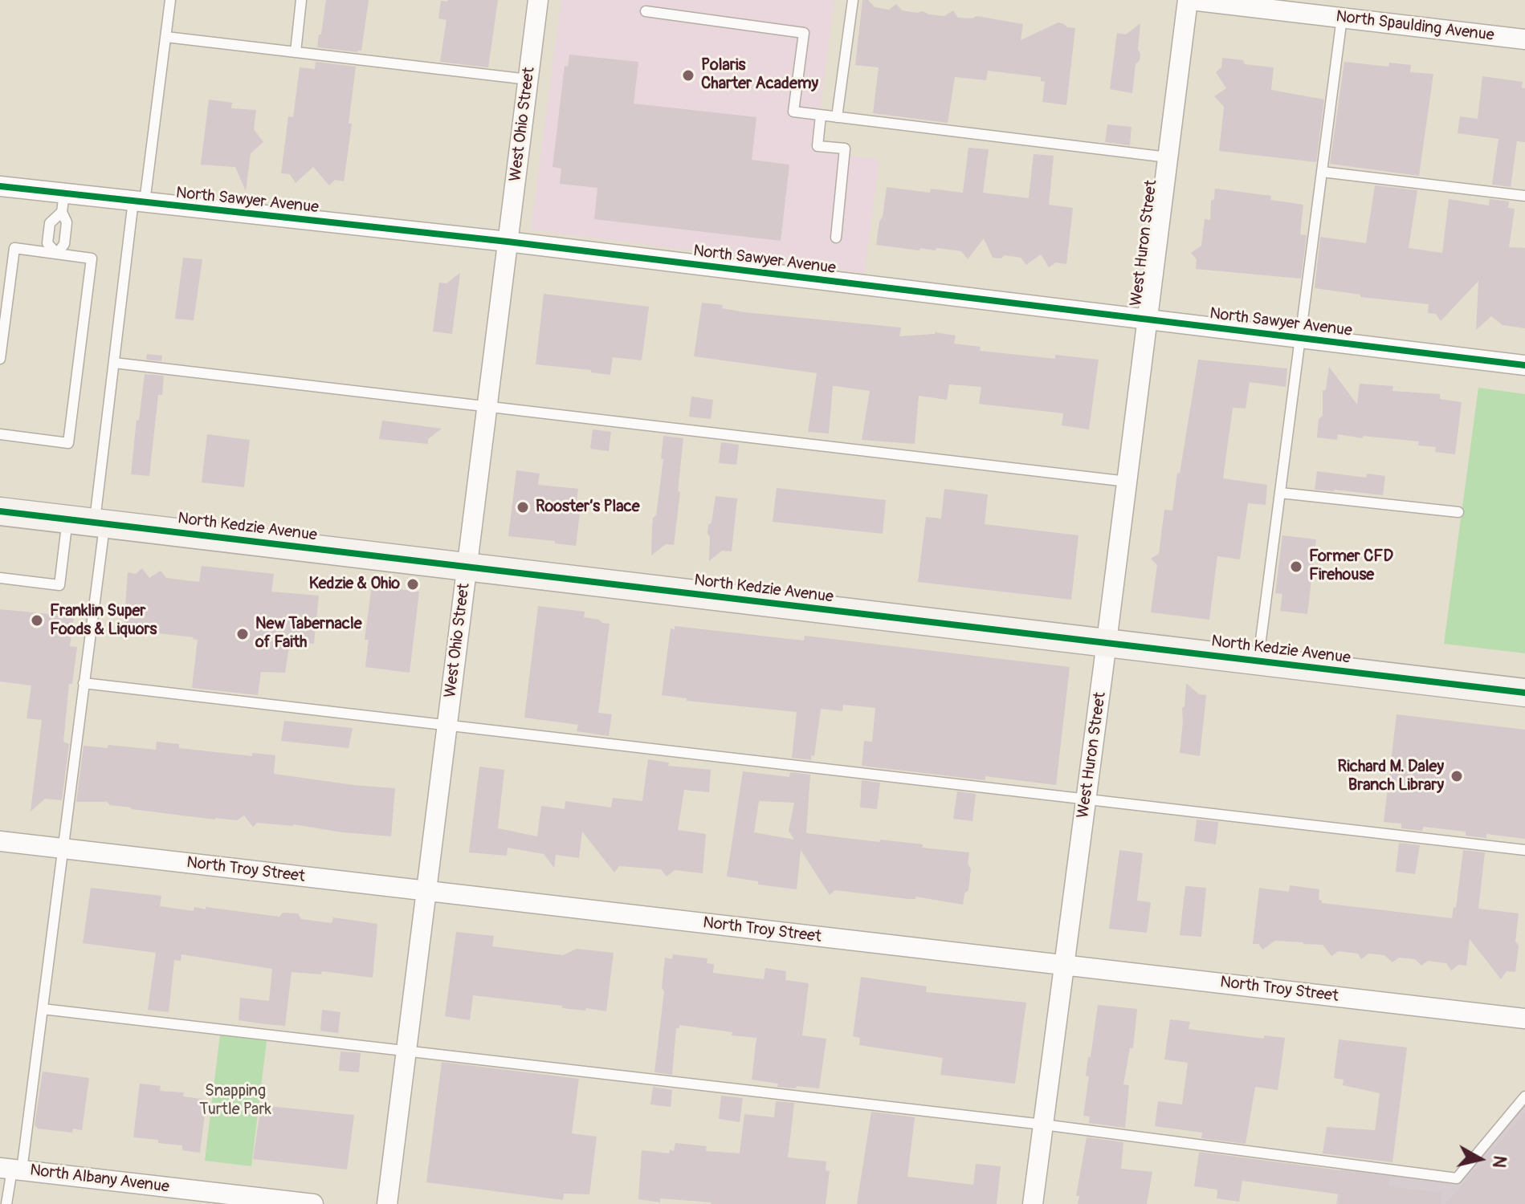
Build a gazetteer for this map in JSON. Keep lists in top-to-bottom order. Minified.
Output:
{"streets":{"main road":["North Kedzie Avenue"],"street":["North Spaulding Avenue","West Ohio Street","North Sawyer Avenue","West Huron Street","North Troy Street","North Albany Avenue"]},"crossings":[["North Spaulding Avenue","West Huron Street"],["West Ohio Street","North Sawyer Avenue"],["West Ohio Street","North Kedzie Avenue"],["West Ohio Street","North Troy Street"],["North Sawyer Avenue","West Huron Street"],["West Huron Street","North Kedzie Avenue"],["West Huron Street","North Troy Street"]],"parks":["Snapping Turtle Park"],"places":["Polaris Charter Academy","Rooster’s Place","Former CFD Firehouse","Kedzie & Ohio","Franklin Super Foods & Liquors","New Tabernacle of Faith","Richard M. Daley Branch Library"],"north":"right"}
